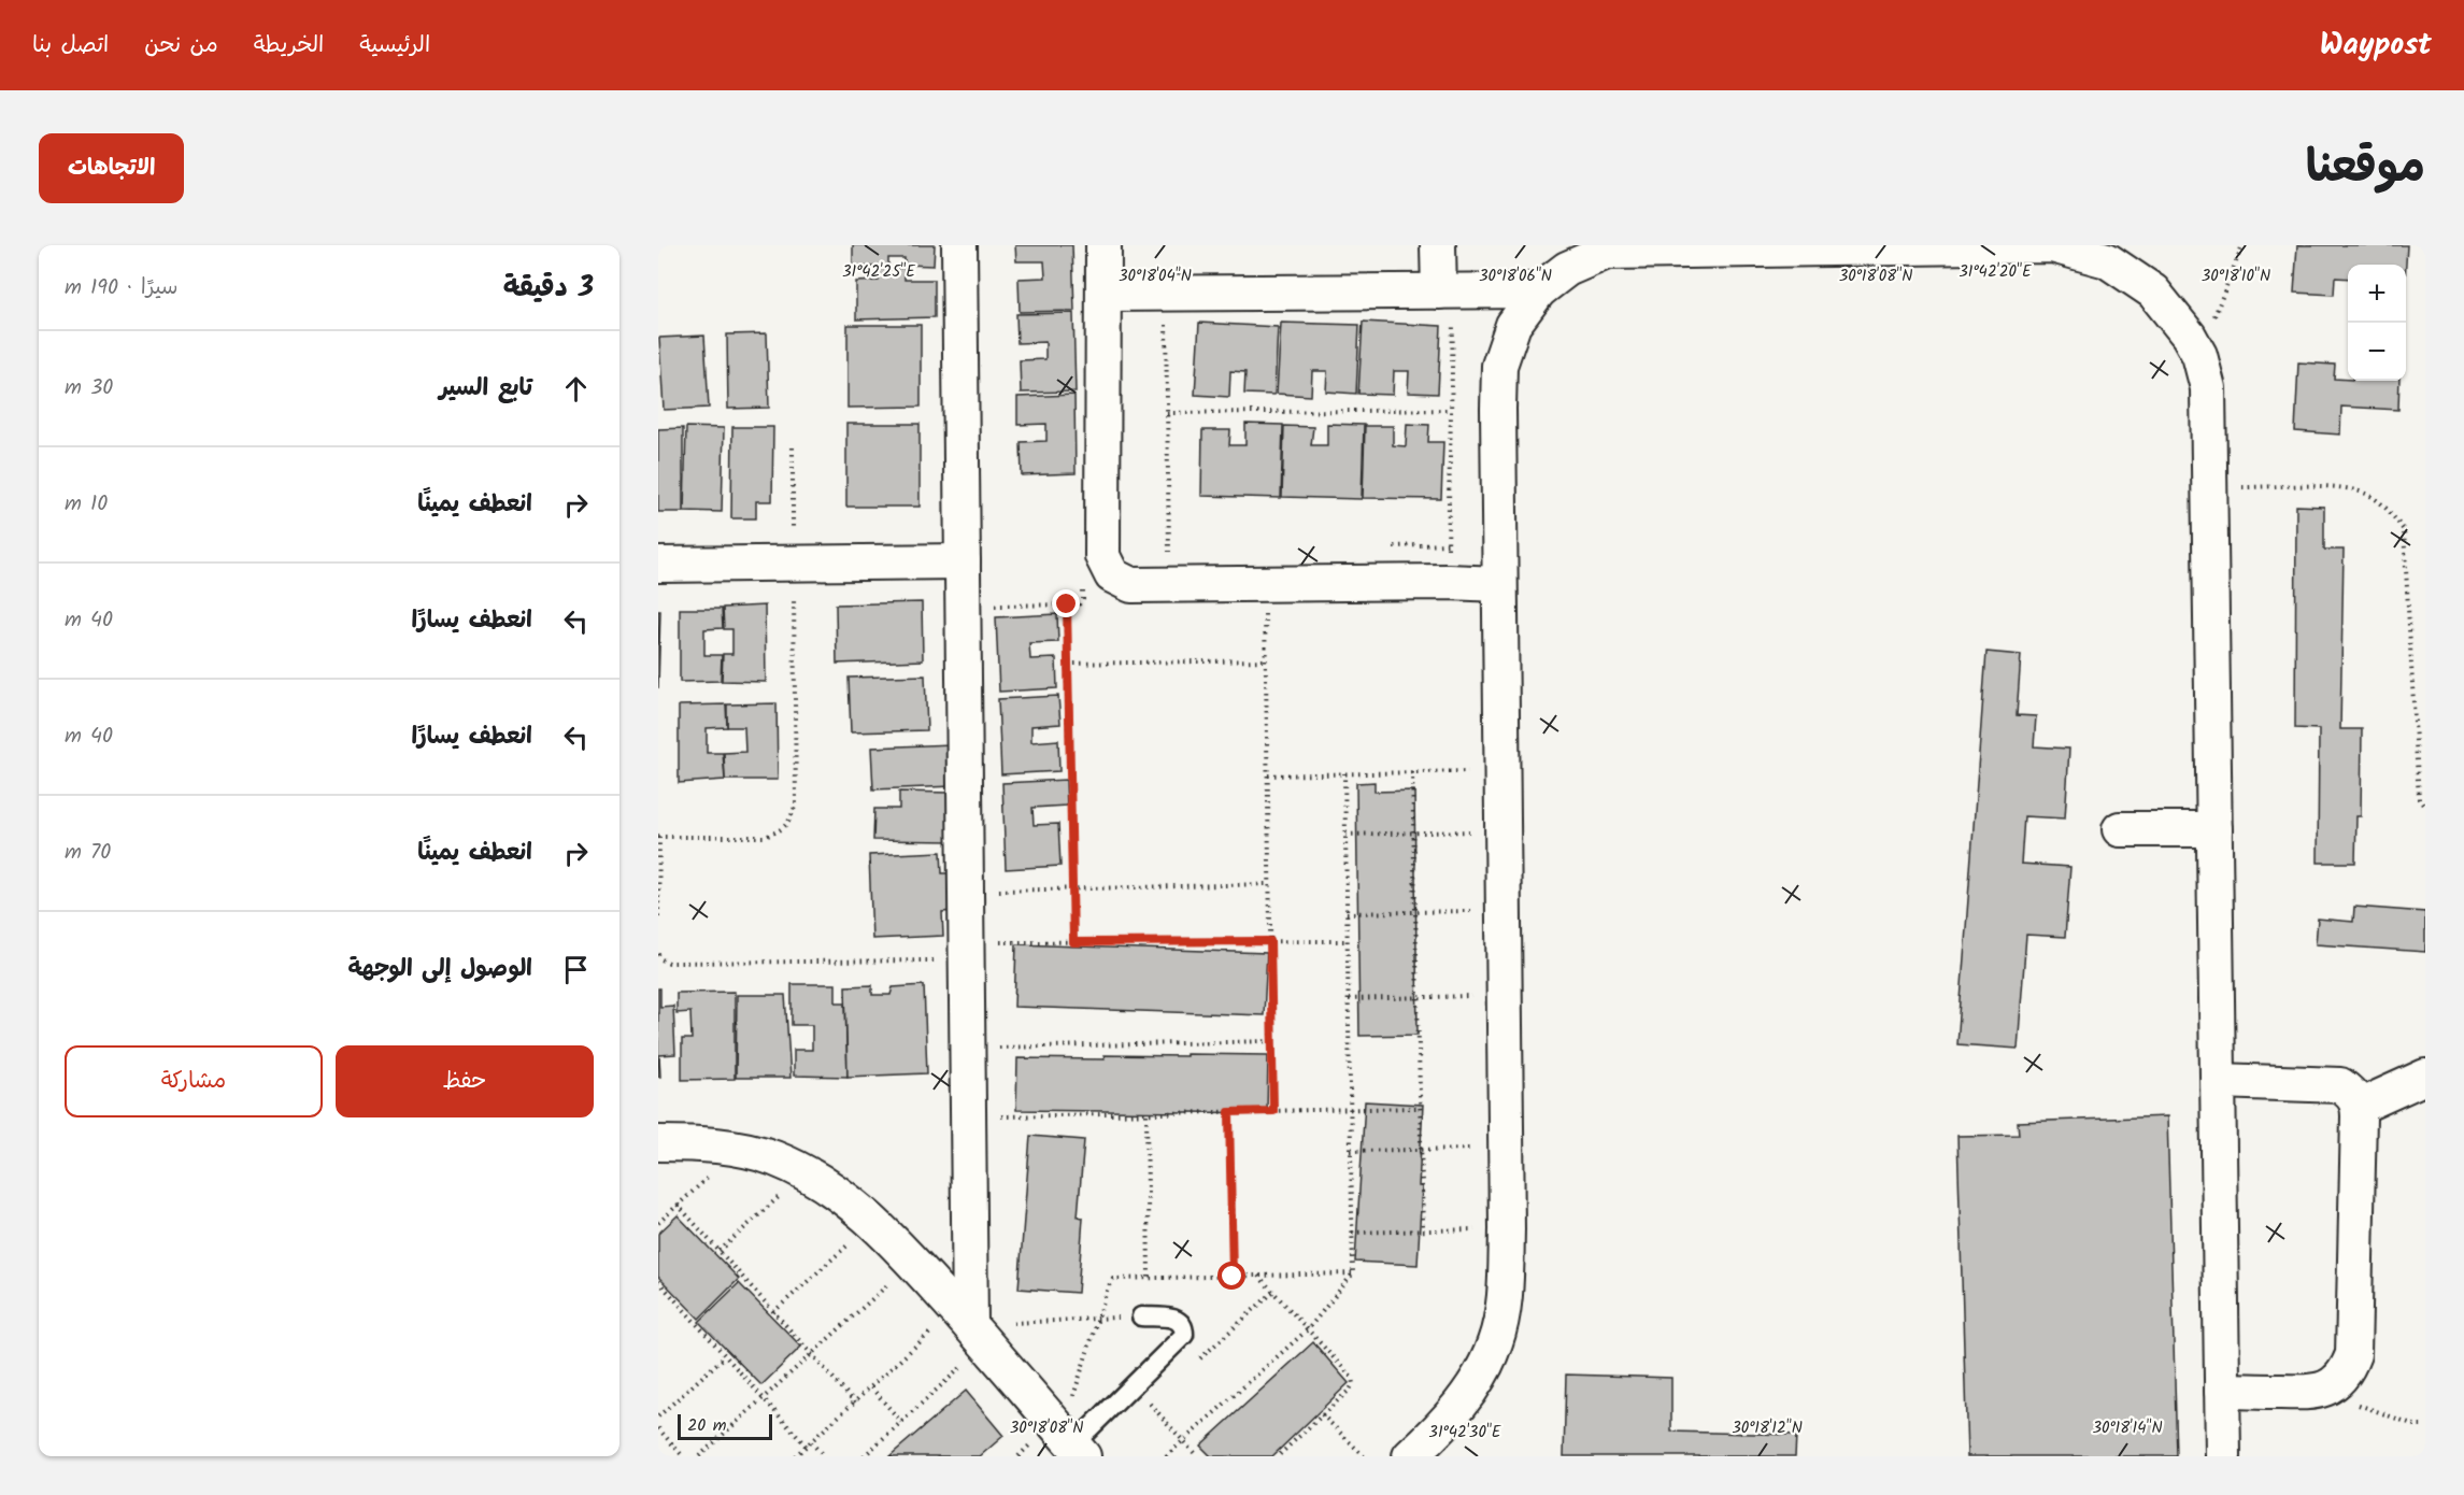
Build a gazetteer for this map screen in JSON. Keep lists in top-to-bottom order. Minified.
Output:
{"scale_bar":"20 m","page":{"header":"Waypost","nav":["الرئيسية","الخريطة","من نحن","اتصل بنا"],"title":"موقعنا","buttons":["الاتجاهات",["حفظ","مشاركة"]],"heading":["3 دقيقة","سيرًا · 190 m"],"map_buttons":["+","−"],"list":[["تابع السير","30 m"],["انعطف يمينًا","10 m"],["انعطف يسارًا","40 m"],["انعطف يسارًا","40 m"],["انعطف يمينًا","70 m"],"الوصول إلى الوجهة"],"scale":"20 m"},"coordinates":["31°42'25\"E","31°42'20\"E","30°18'04\"N","30°18'06\"N","30°18'08\"N","30°18'10\"N","30°18'12\"N","30°18'14\"N","31°42'30\"E"]}
